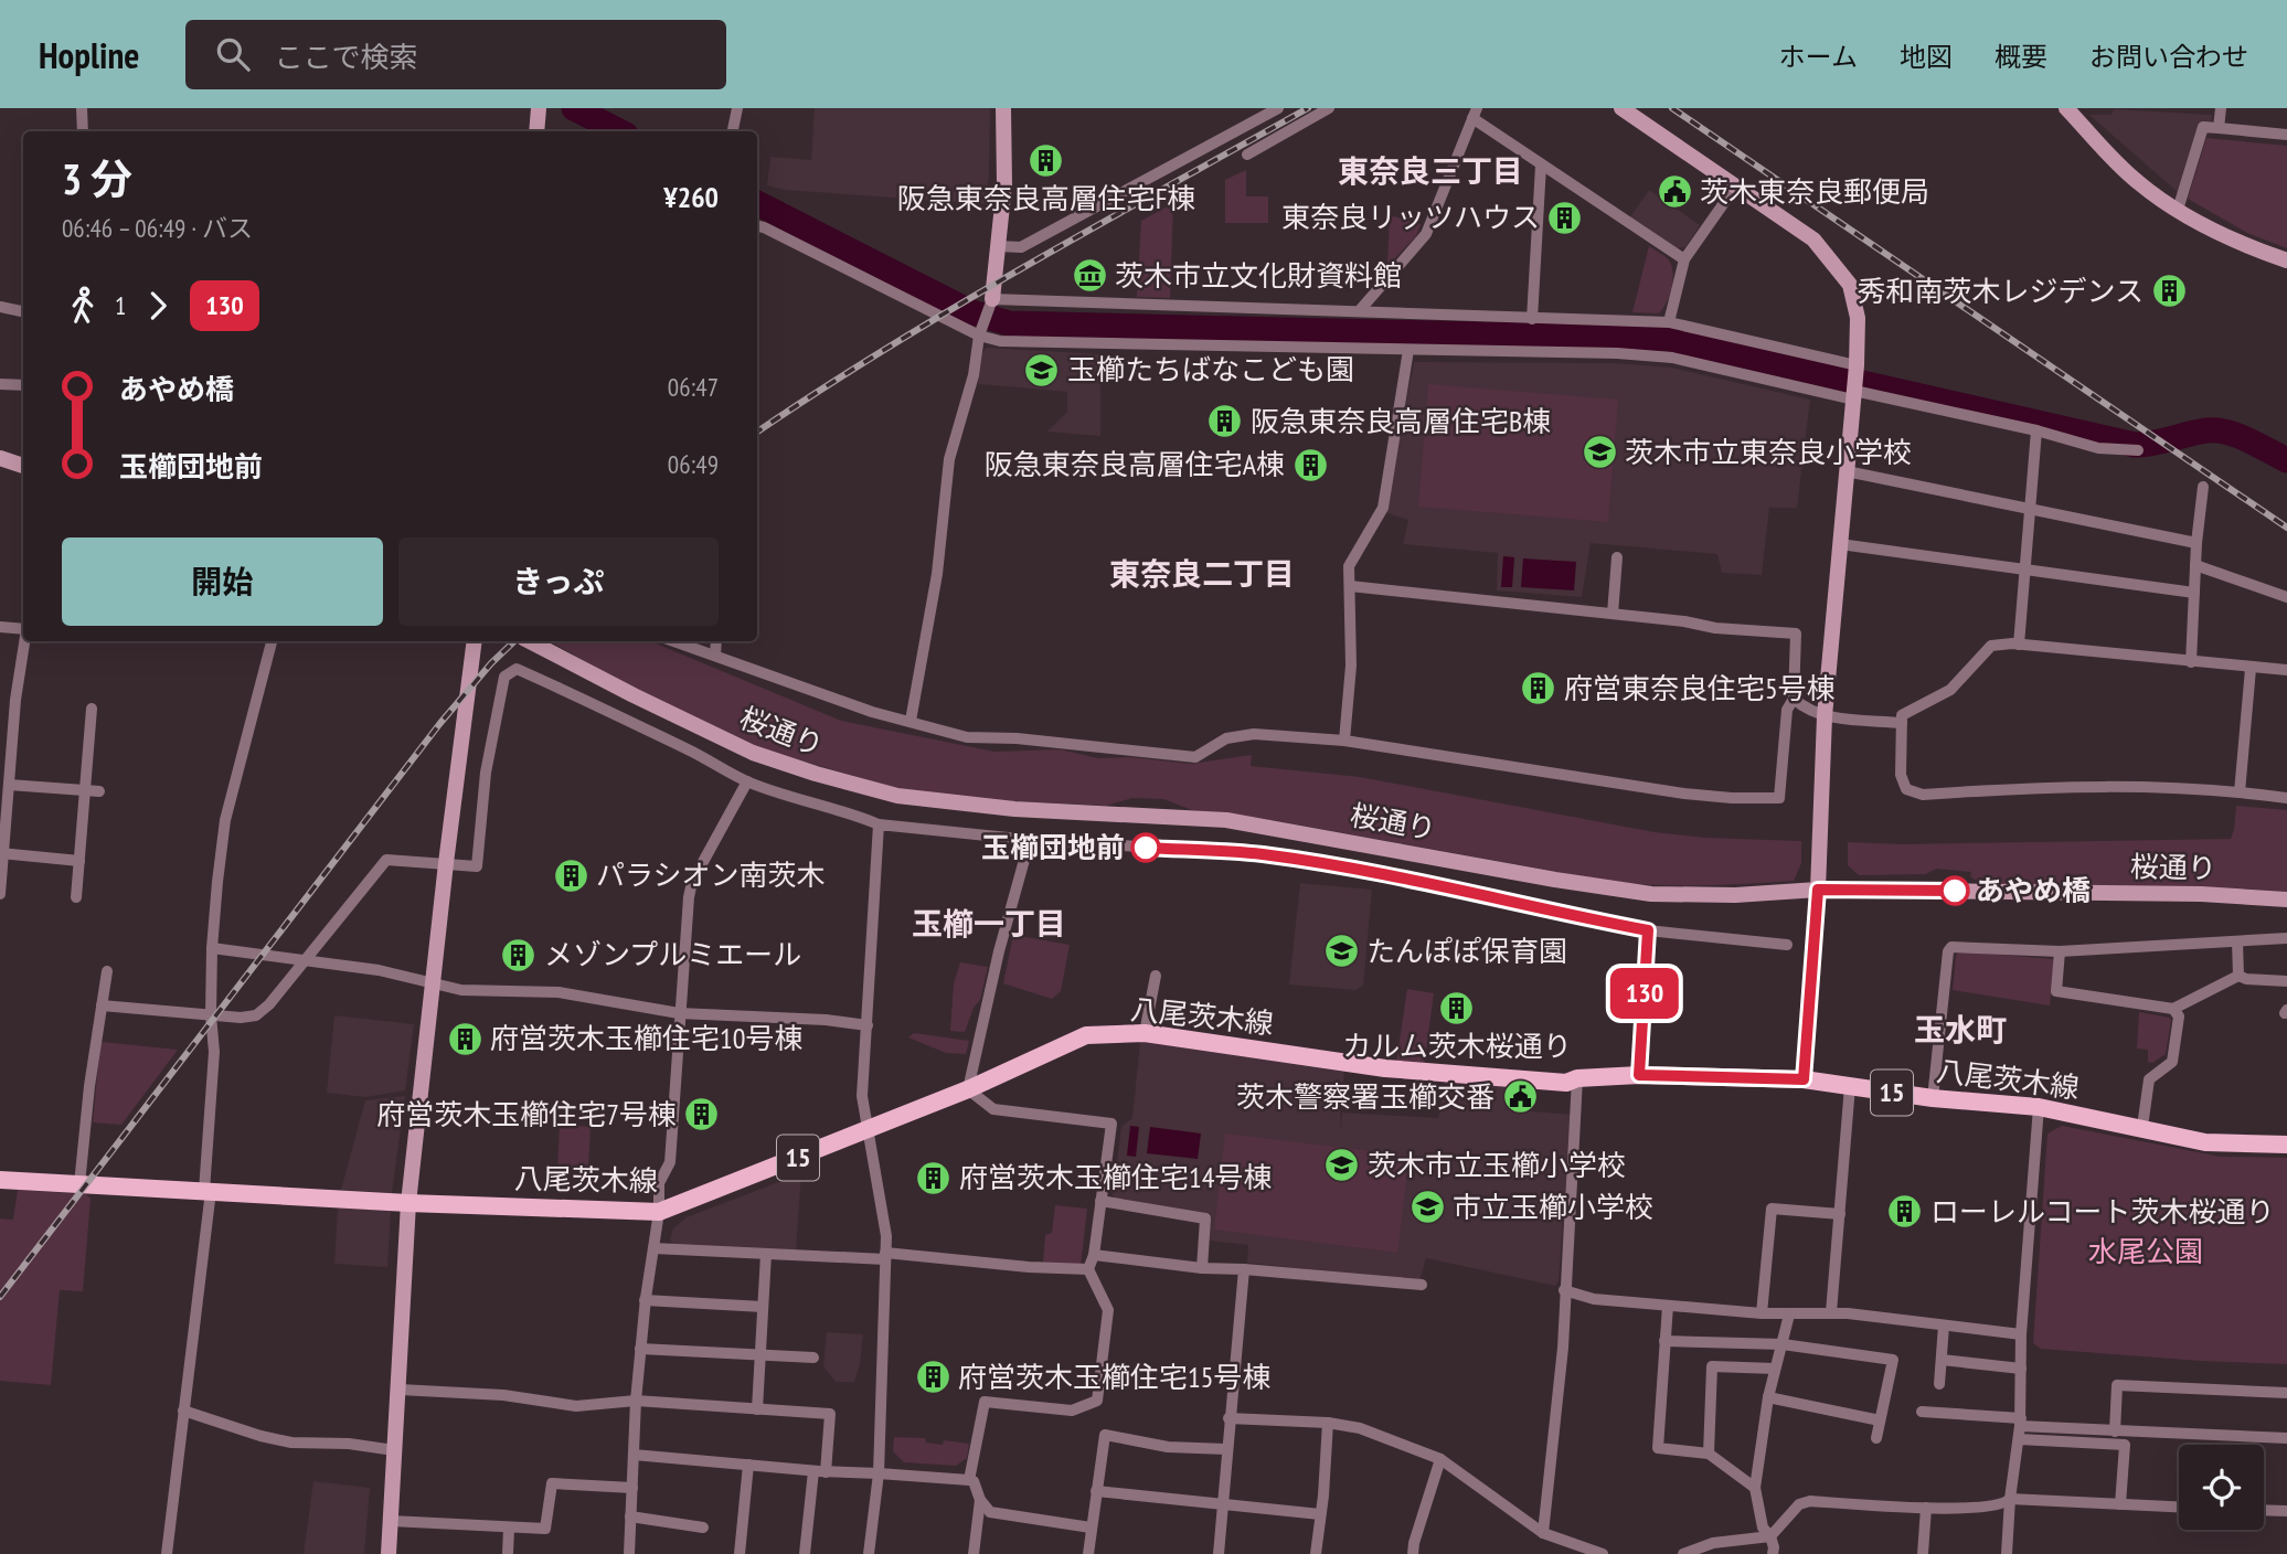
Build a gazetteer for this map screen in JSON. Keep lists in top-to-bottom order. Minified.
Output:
{"streets":{"main road":["八尾茨木線","15"],"street":["桜通り"]},"districts":["東奈良三丁目","東奈良二丁目","玉櫛一丁目","玉水町"],"parks":["水尾公園"],"places":{"building":["阪急東奈良高層住宅F棟","東奈良リッツハウス","秀和南茨木レジデンス","阪急東奈良高層住宅B棟","阪急東奈良高層住宅A棟","府営東奈良住宅5号棟","パラシオン南茨木","メゾンプルミエール","カルム茨木桜通り","府営茨木玉櫛住宅10号棟","府営茨木玉櫛住宅7号棟","府営茨木玉櫛住宅14号棟","ローレルコート茨木桜通り","府営茨木玉櫛住宅15号棟"],"public building":["茨木東奈良郵便局","茨木警察署玉櫛交番"],"museum":["茨木市立文化財資料館"],"school or university":["玉櫛たちばなこども園","茨木市立東奈良小学校","たんぽぽ保育園","茨木市立玉櫛小学校","市立玉櫛小学校"],"other":["玉櫛団地前","あやめ橋"]},"lines":["bus line 130"],"page":{"header":"Hopline","search":"ここで検索","nav":["ホーム","地図","概要","お問い合わせ"],"on_map":"130","heading":["3 分","06:46 – 06:49 · バス","¥260"],"legs":["1","130"],"list":[{"name":"あやめ橋","value":"06:47"},{"name":"玉櫛団地前","value":"06:49"}],"buttons":["開始","きっぷ"]}}
